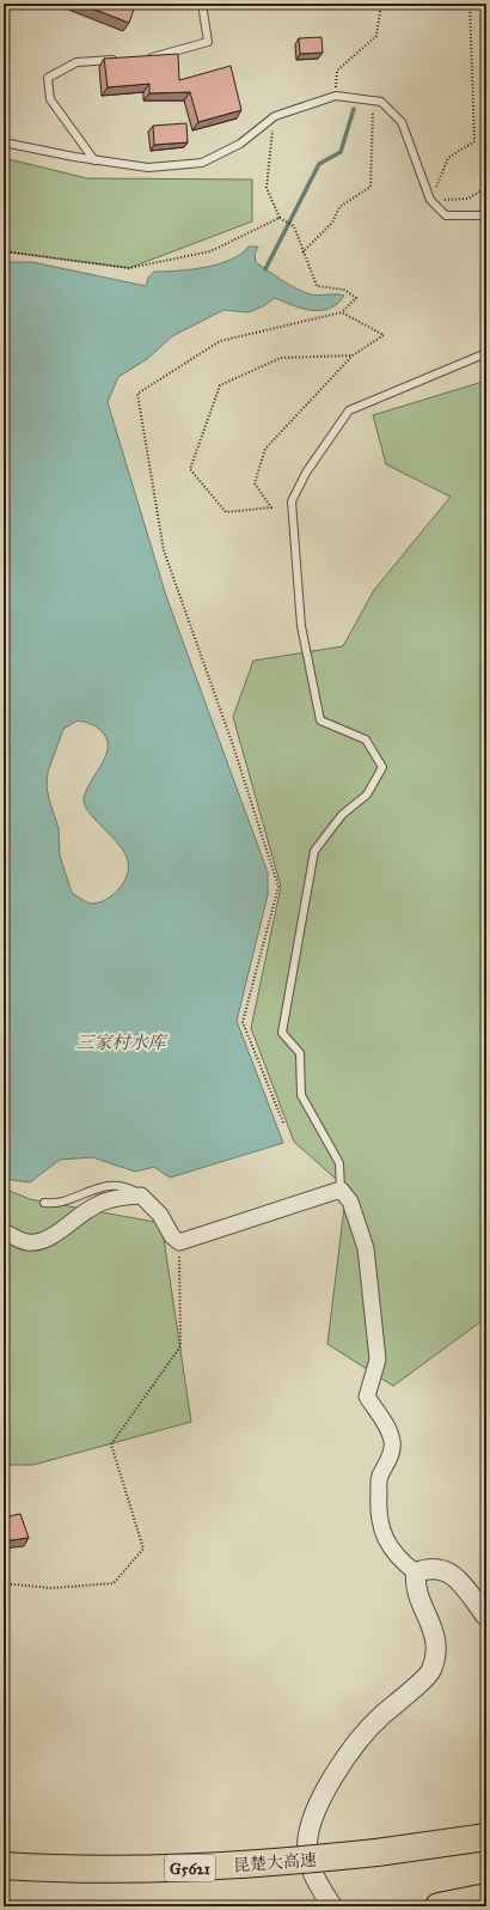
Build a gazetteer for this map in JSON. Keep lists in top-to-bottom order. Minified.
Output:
{"streets":{"highway":["昆楚大高速","G5621"]},"water":["三家村水库"]}
